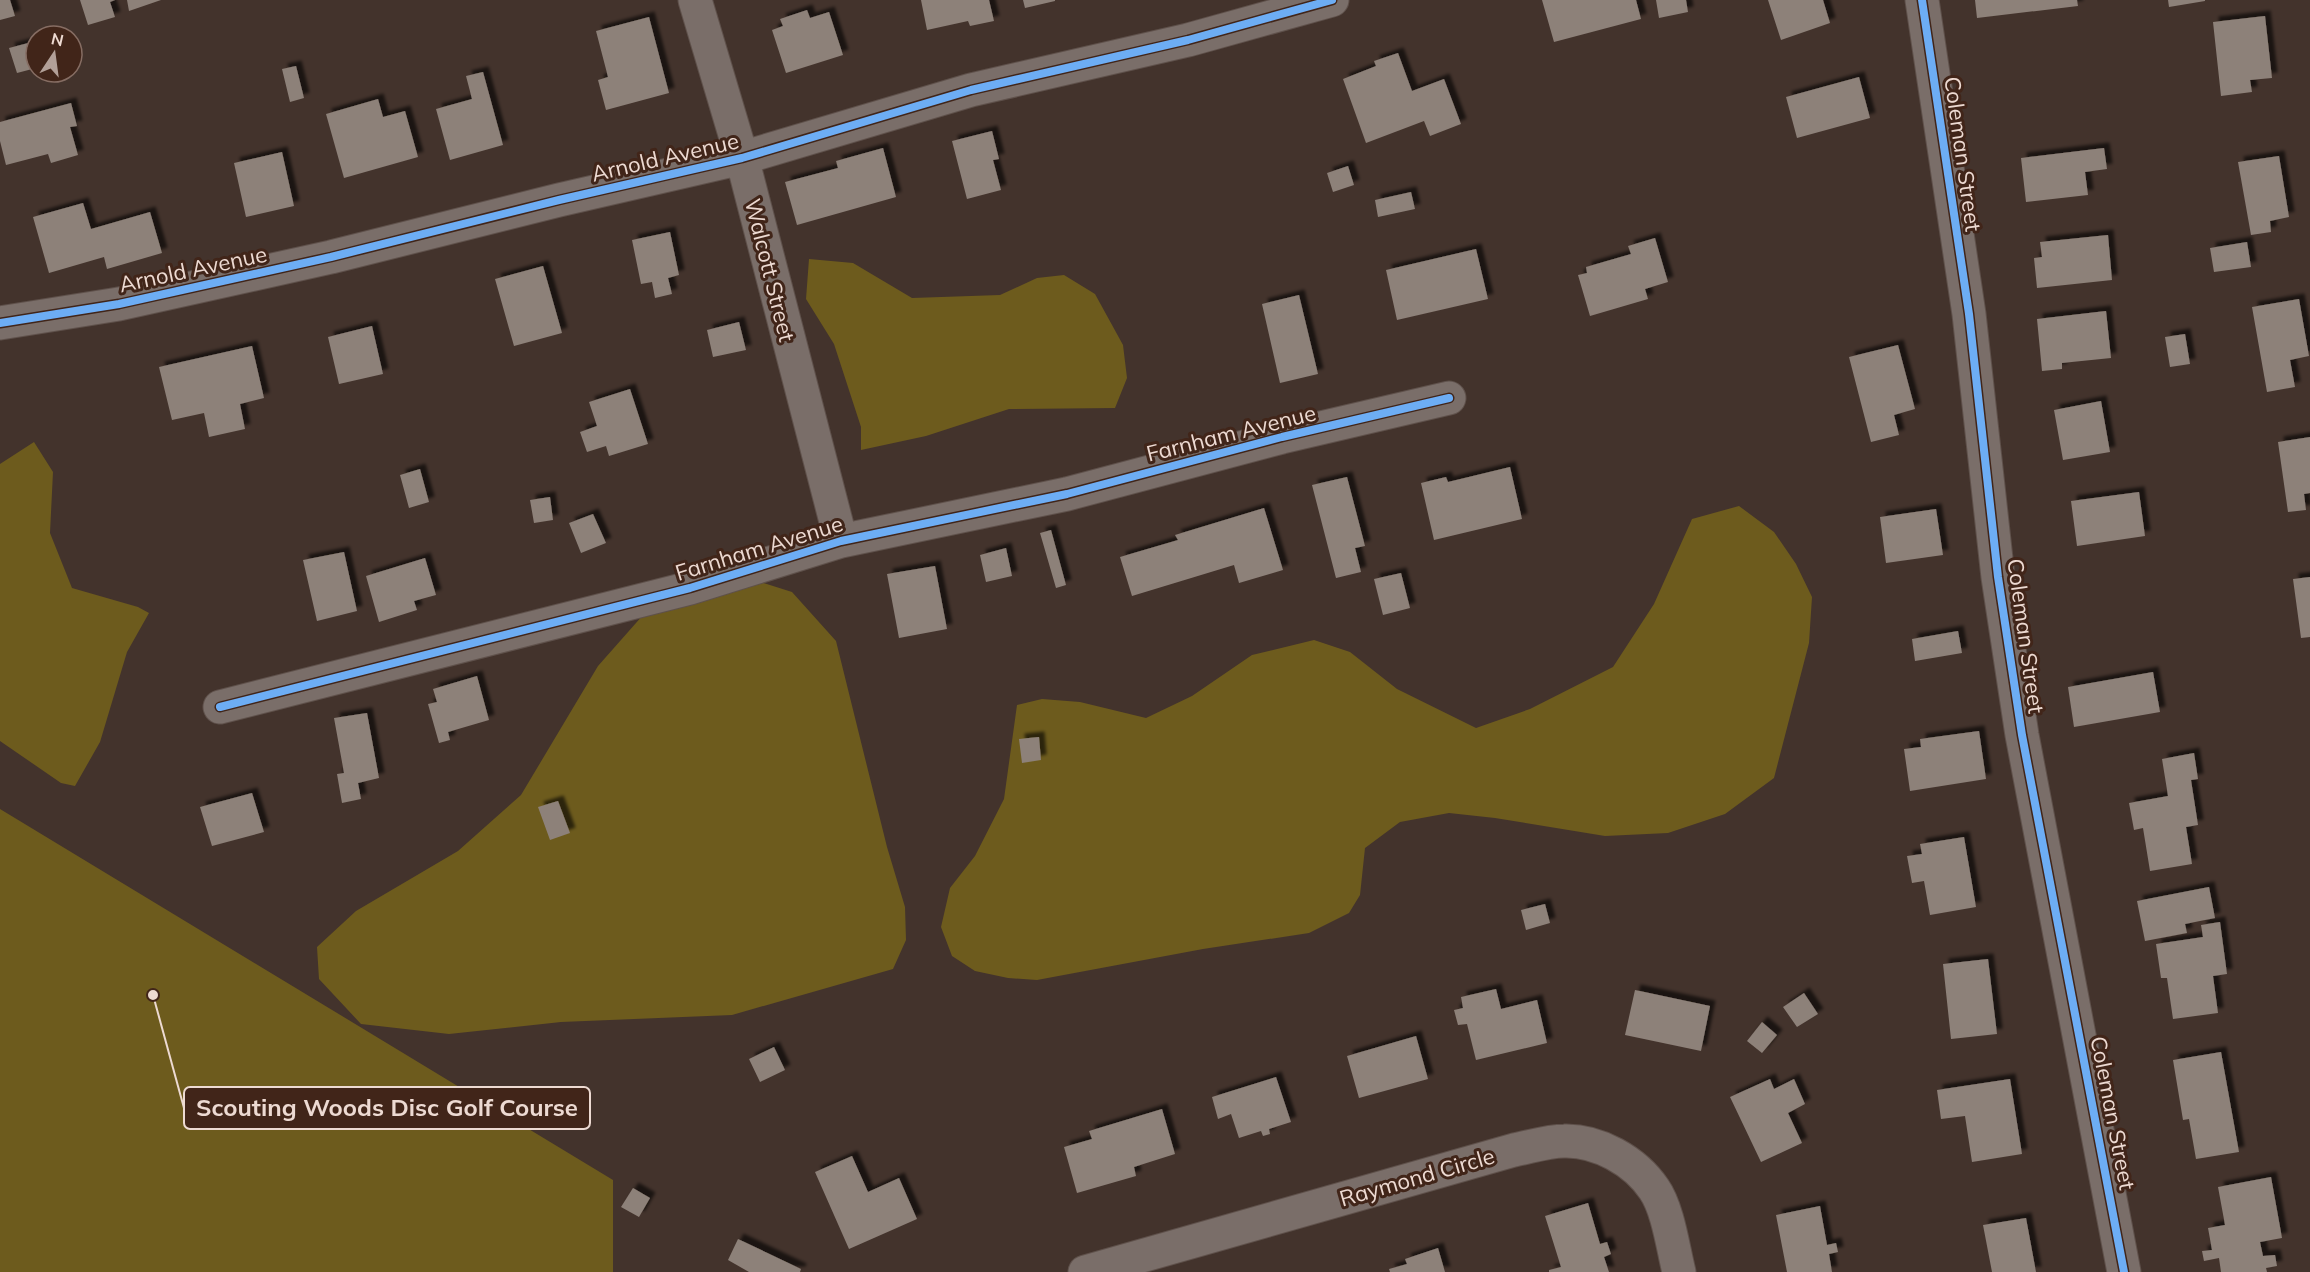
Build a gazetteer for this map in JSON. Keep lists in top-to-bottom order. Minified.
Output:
{"streets":{"street":["Coleman Street","Arnold Avenue","Walcott Street","Farnham Avenue","Raymond Circle"]},"crossings":[["Arnold Avenue","Walcott Street"],["Walcott Street","Farnham Avenue"]],"places":["Scouting Woods Disc Golf Course"],"north":"top"}
